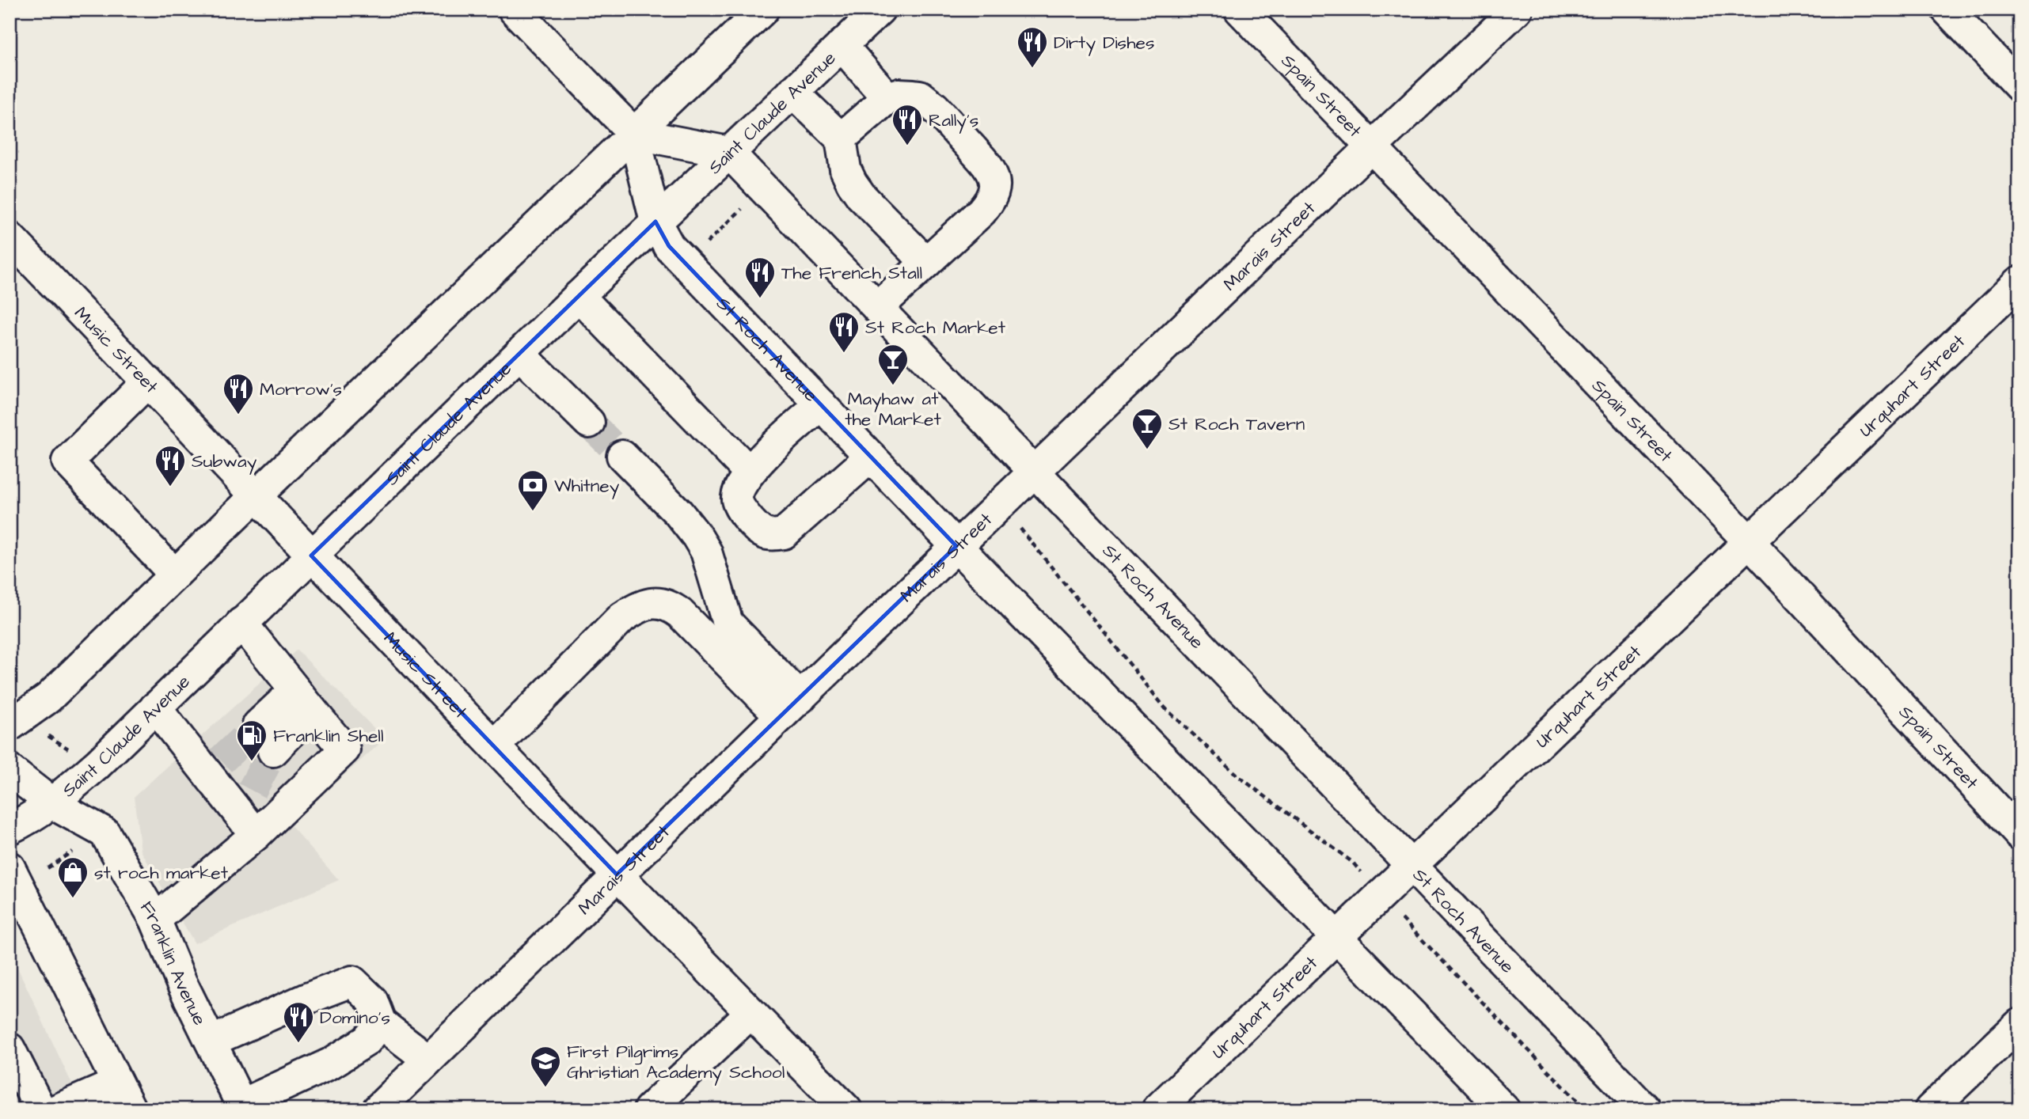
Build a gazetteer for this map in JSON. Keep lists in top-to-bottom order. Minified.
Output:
{"streets":{"street":["Spain Street","Saint Claude Avenue","Marais Street","St Roch Avenue","Music Street","Urquhart Street","Franklin Avenue"]},"crossings":[["Spain Street","Marais Street"],["Spain Street","Urquhart Street"],["Saint Claude Avenue","St Roch Avenue"],["Saint Claude Avenue","Music Street"],["Saint Claude Avenue","Franklin Avenue"],["Marais Street","St Roch Avenue"],["Marais Street","Music Street"],["St Roch Avenue","Urquhart Street"]],"places":{"restaurant":["Dirty Dishes","Rally's","The French Stall","St Roch Market","Morrow's","Subway","Domino's"],"bar":["Mayhaw at the Market","St Roch Tavern"],"bank":["Whitney"],"fuel station":["Franklin Shell"],"shop":["st roch market"],"school or university":["First Pilgrims Ghristian Academy School"]}}
